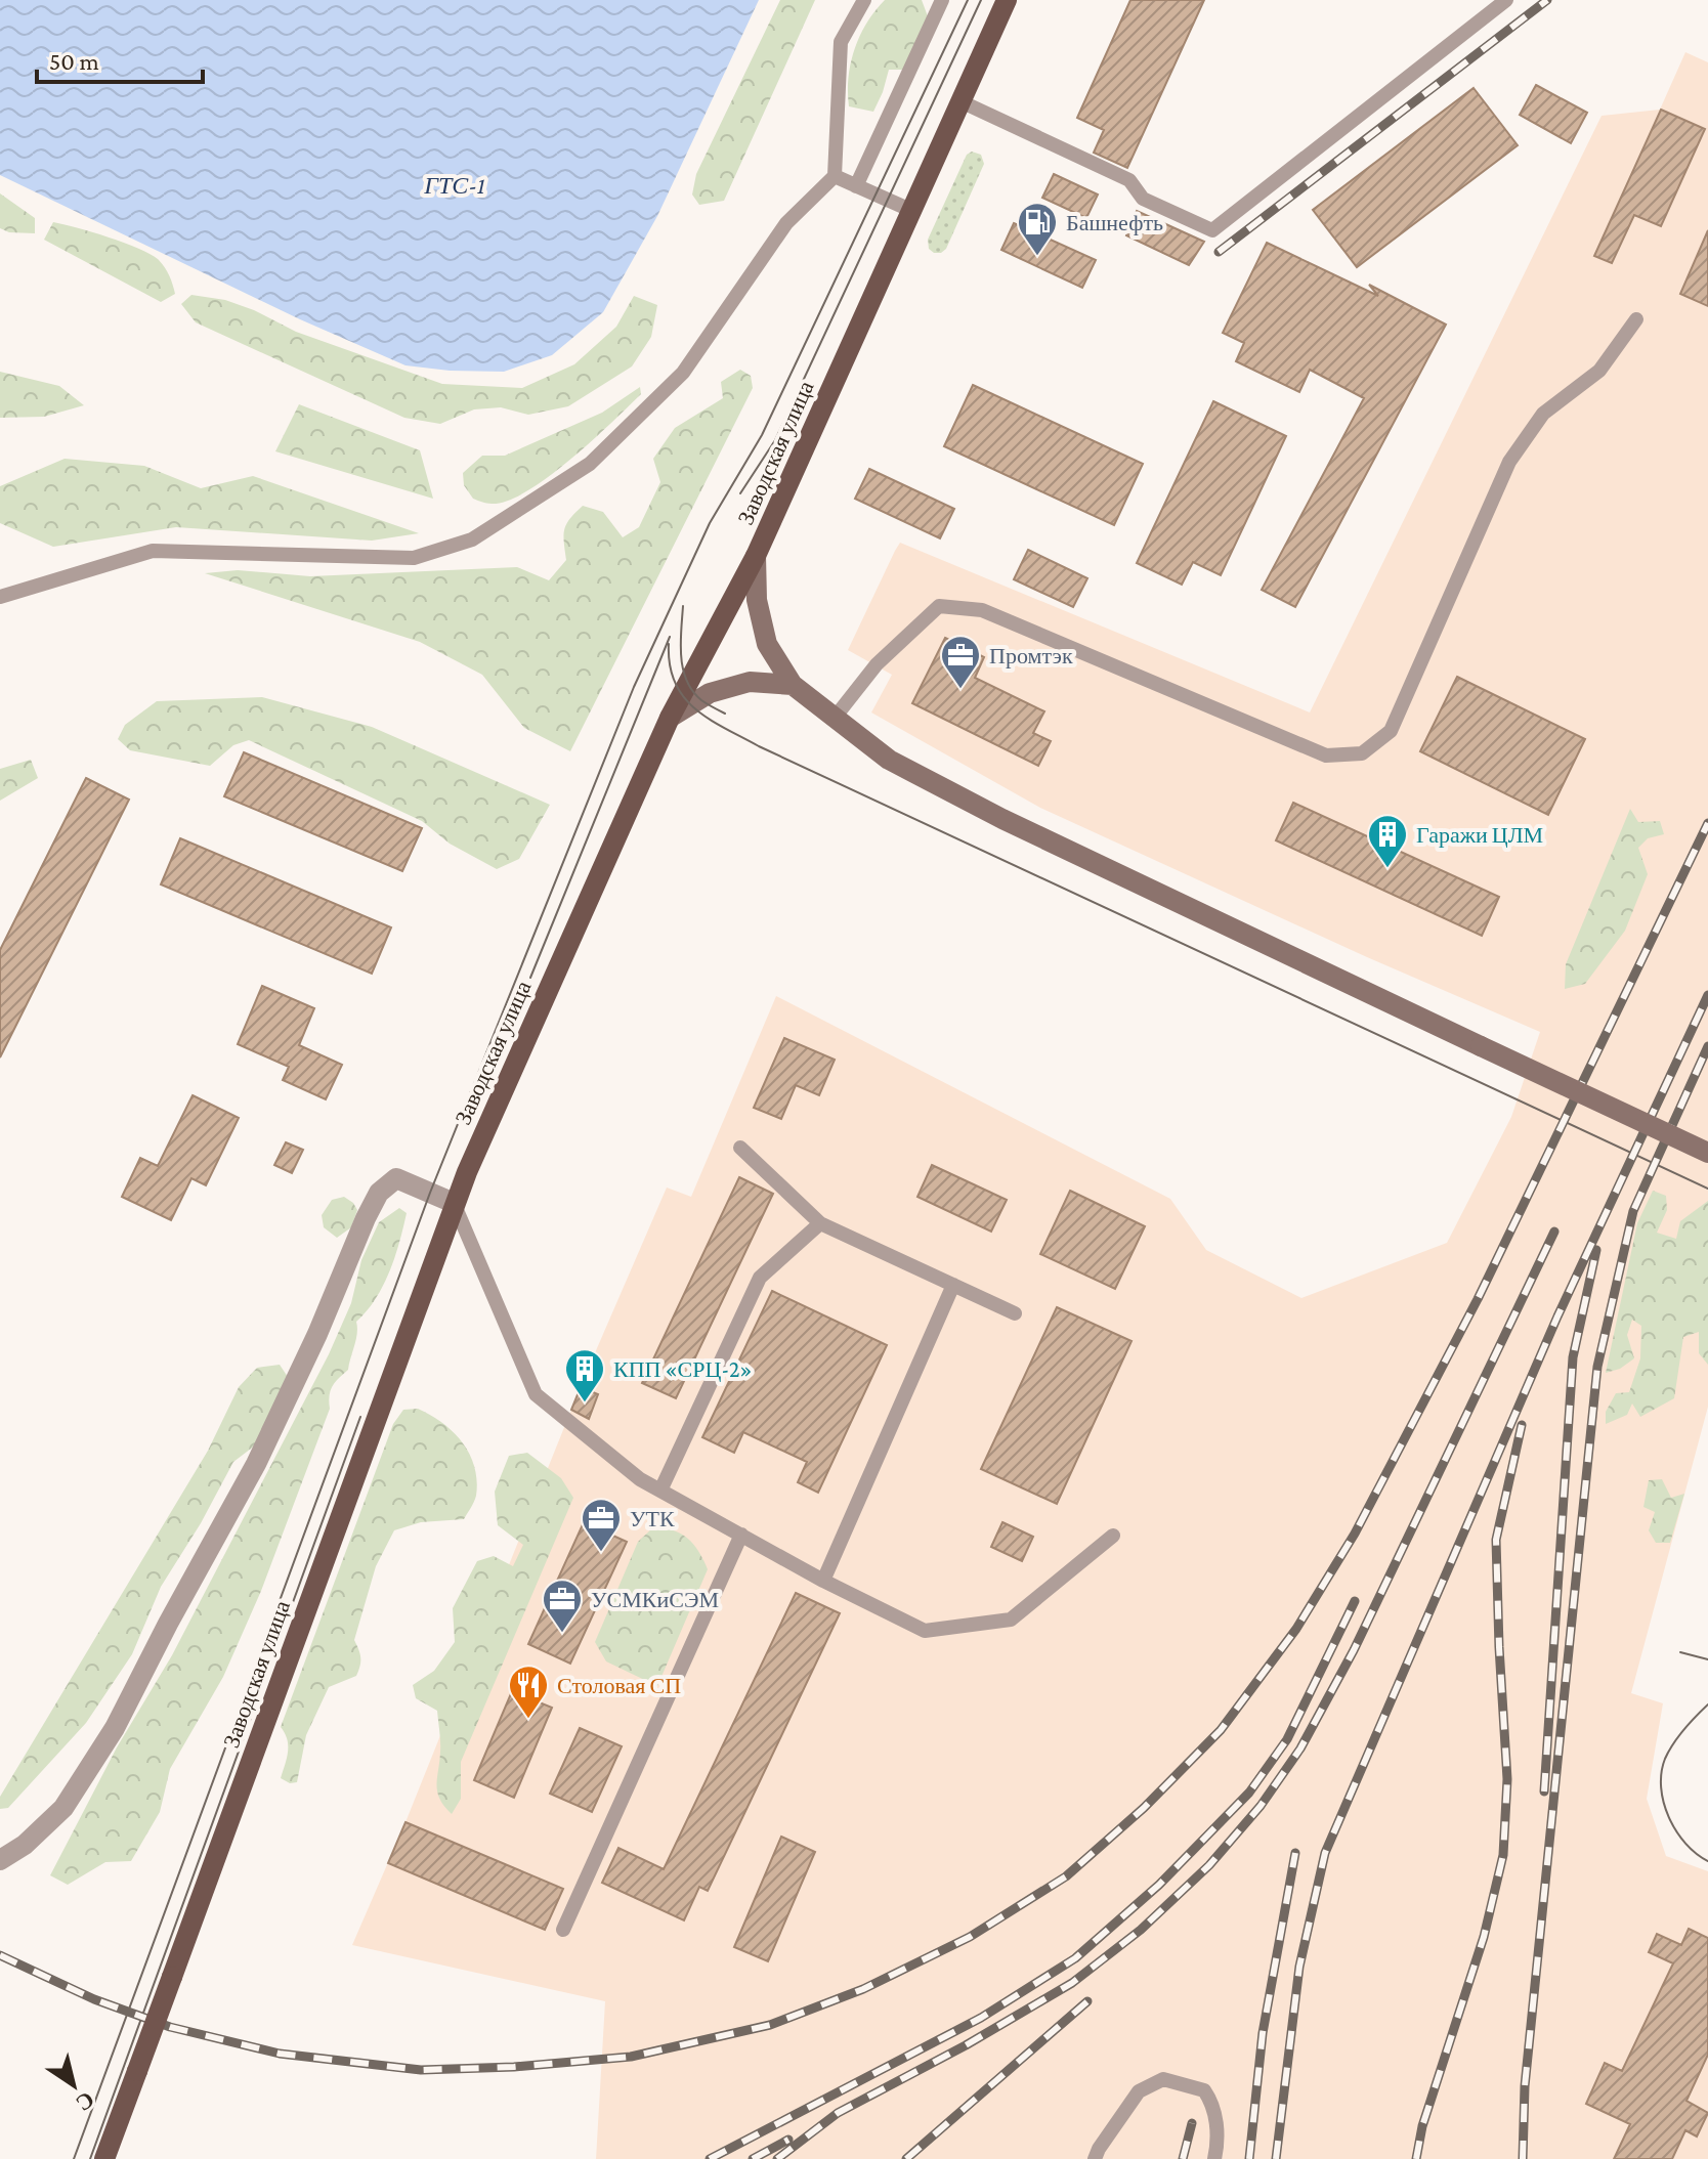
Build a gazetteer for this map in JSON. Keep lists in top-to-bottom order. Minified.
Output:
{"streets":{"main road":["Заводская улица"]},"water":["ГТС-1"],"places":{"fuel station":["Башнефть"],"office":["Промтэк","УТК","УСМКиСЭМ"],"building":["Гаражи ЦЛМ","КПП «СРЦ-2»"],"restaurant":["Столовая СП"]},"scale_bar":"50 m","north":"bottom right"}
